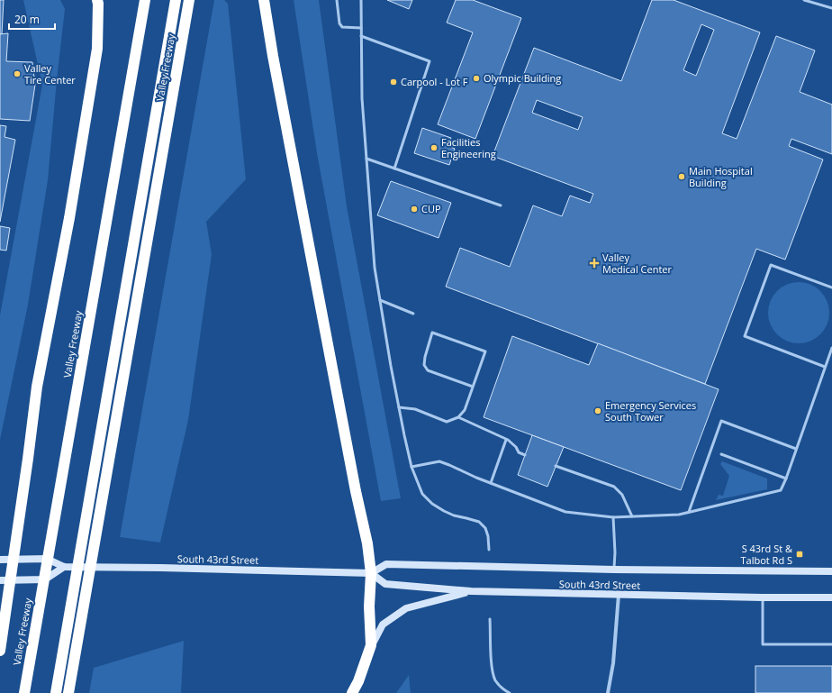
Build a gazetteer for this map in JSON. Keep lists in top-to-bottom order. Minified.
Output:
{"streets":{"highway":["Valley Freeway"],"main road":["South 43rd Street"]},"places":{"other":["Valley Tire Center","Olympic Building","Carpool - Lot F","Facilities Engineering","Main Hospital Building","CUP","Emergency Services South Tower"],"health":["Valley Medical Center"],"transit":["S 43rd St & Talbot Rd S"]},"scale_bar":"20 m"}
